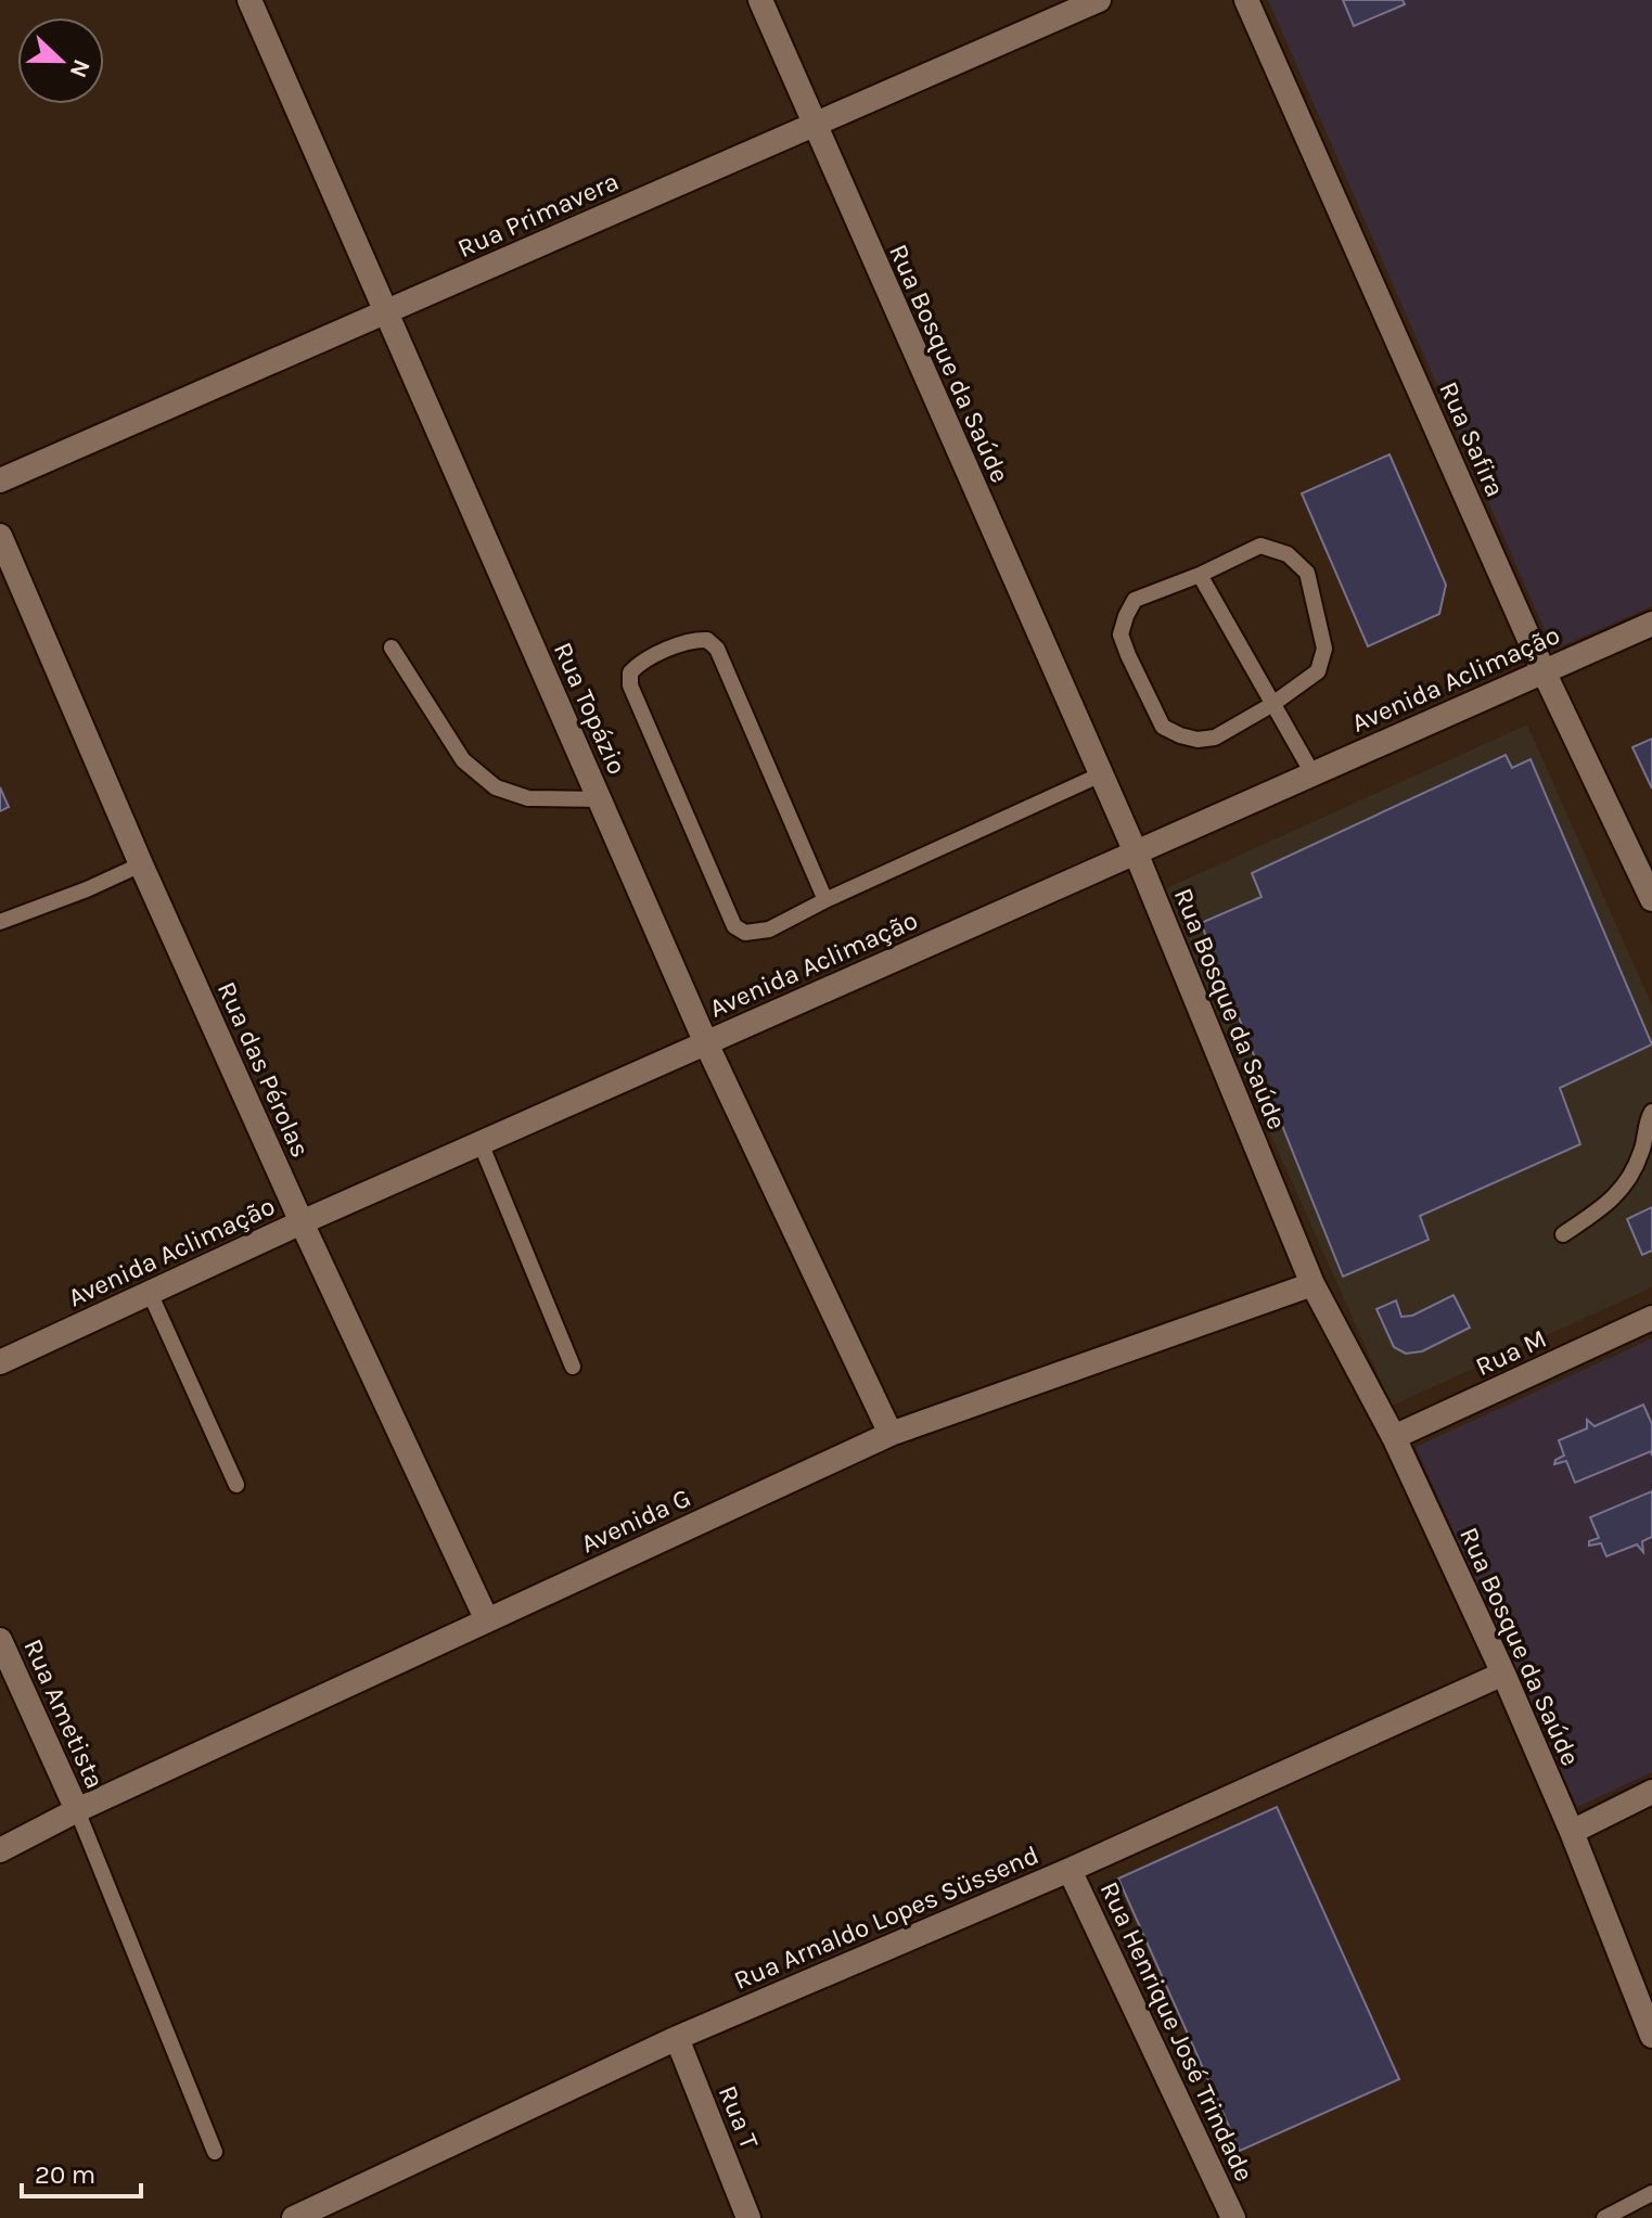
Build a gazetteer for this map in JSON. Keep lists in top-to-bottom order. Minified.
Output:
{"streets":{"street":["Rua Primavera","Rua Bosque da Saúde","Rua Safira","Avenida Aclimação","Rua Topázio","Rua das Pérolas","Rua M","Avenida G","Rua Ametista","Rua Arnaldo Lopes Süssend","Rua Henrique José Trindade","Rua T"]},"crossings":[["Rua Primavera","Rua Bosque da Saúde"],["Rua Primavera","Rua Topázio"],["Rua Bosque da Saúde","Avenida Aclimação"],["Rua Bosque da Saúde","Rua M"],["Rua Bosque da Saúde","Avenida G"],["Rua Bosque da Saúde","Rua Arnaldo Lopes Süssend"],["Rua Safira","Avenida Aclimação"],["Avenida Aclimação","Rua Topázio"],["Avenida Aclimação","Rua das Pérolas"],["Rua Topázio","Avenida G"],["Rua das Pérolas","Avenida G"],["Avenida G","Rua Ametista"],["Rua Arnaldo Lopes Süssend","Rua Henrique José Trindade"],["Rua Arnaldo Lopes Süssend","Rua T"]],"scale_bar":"20 m","north":"right"}
